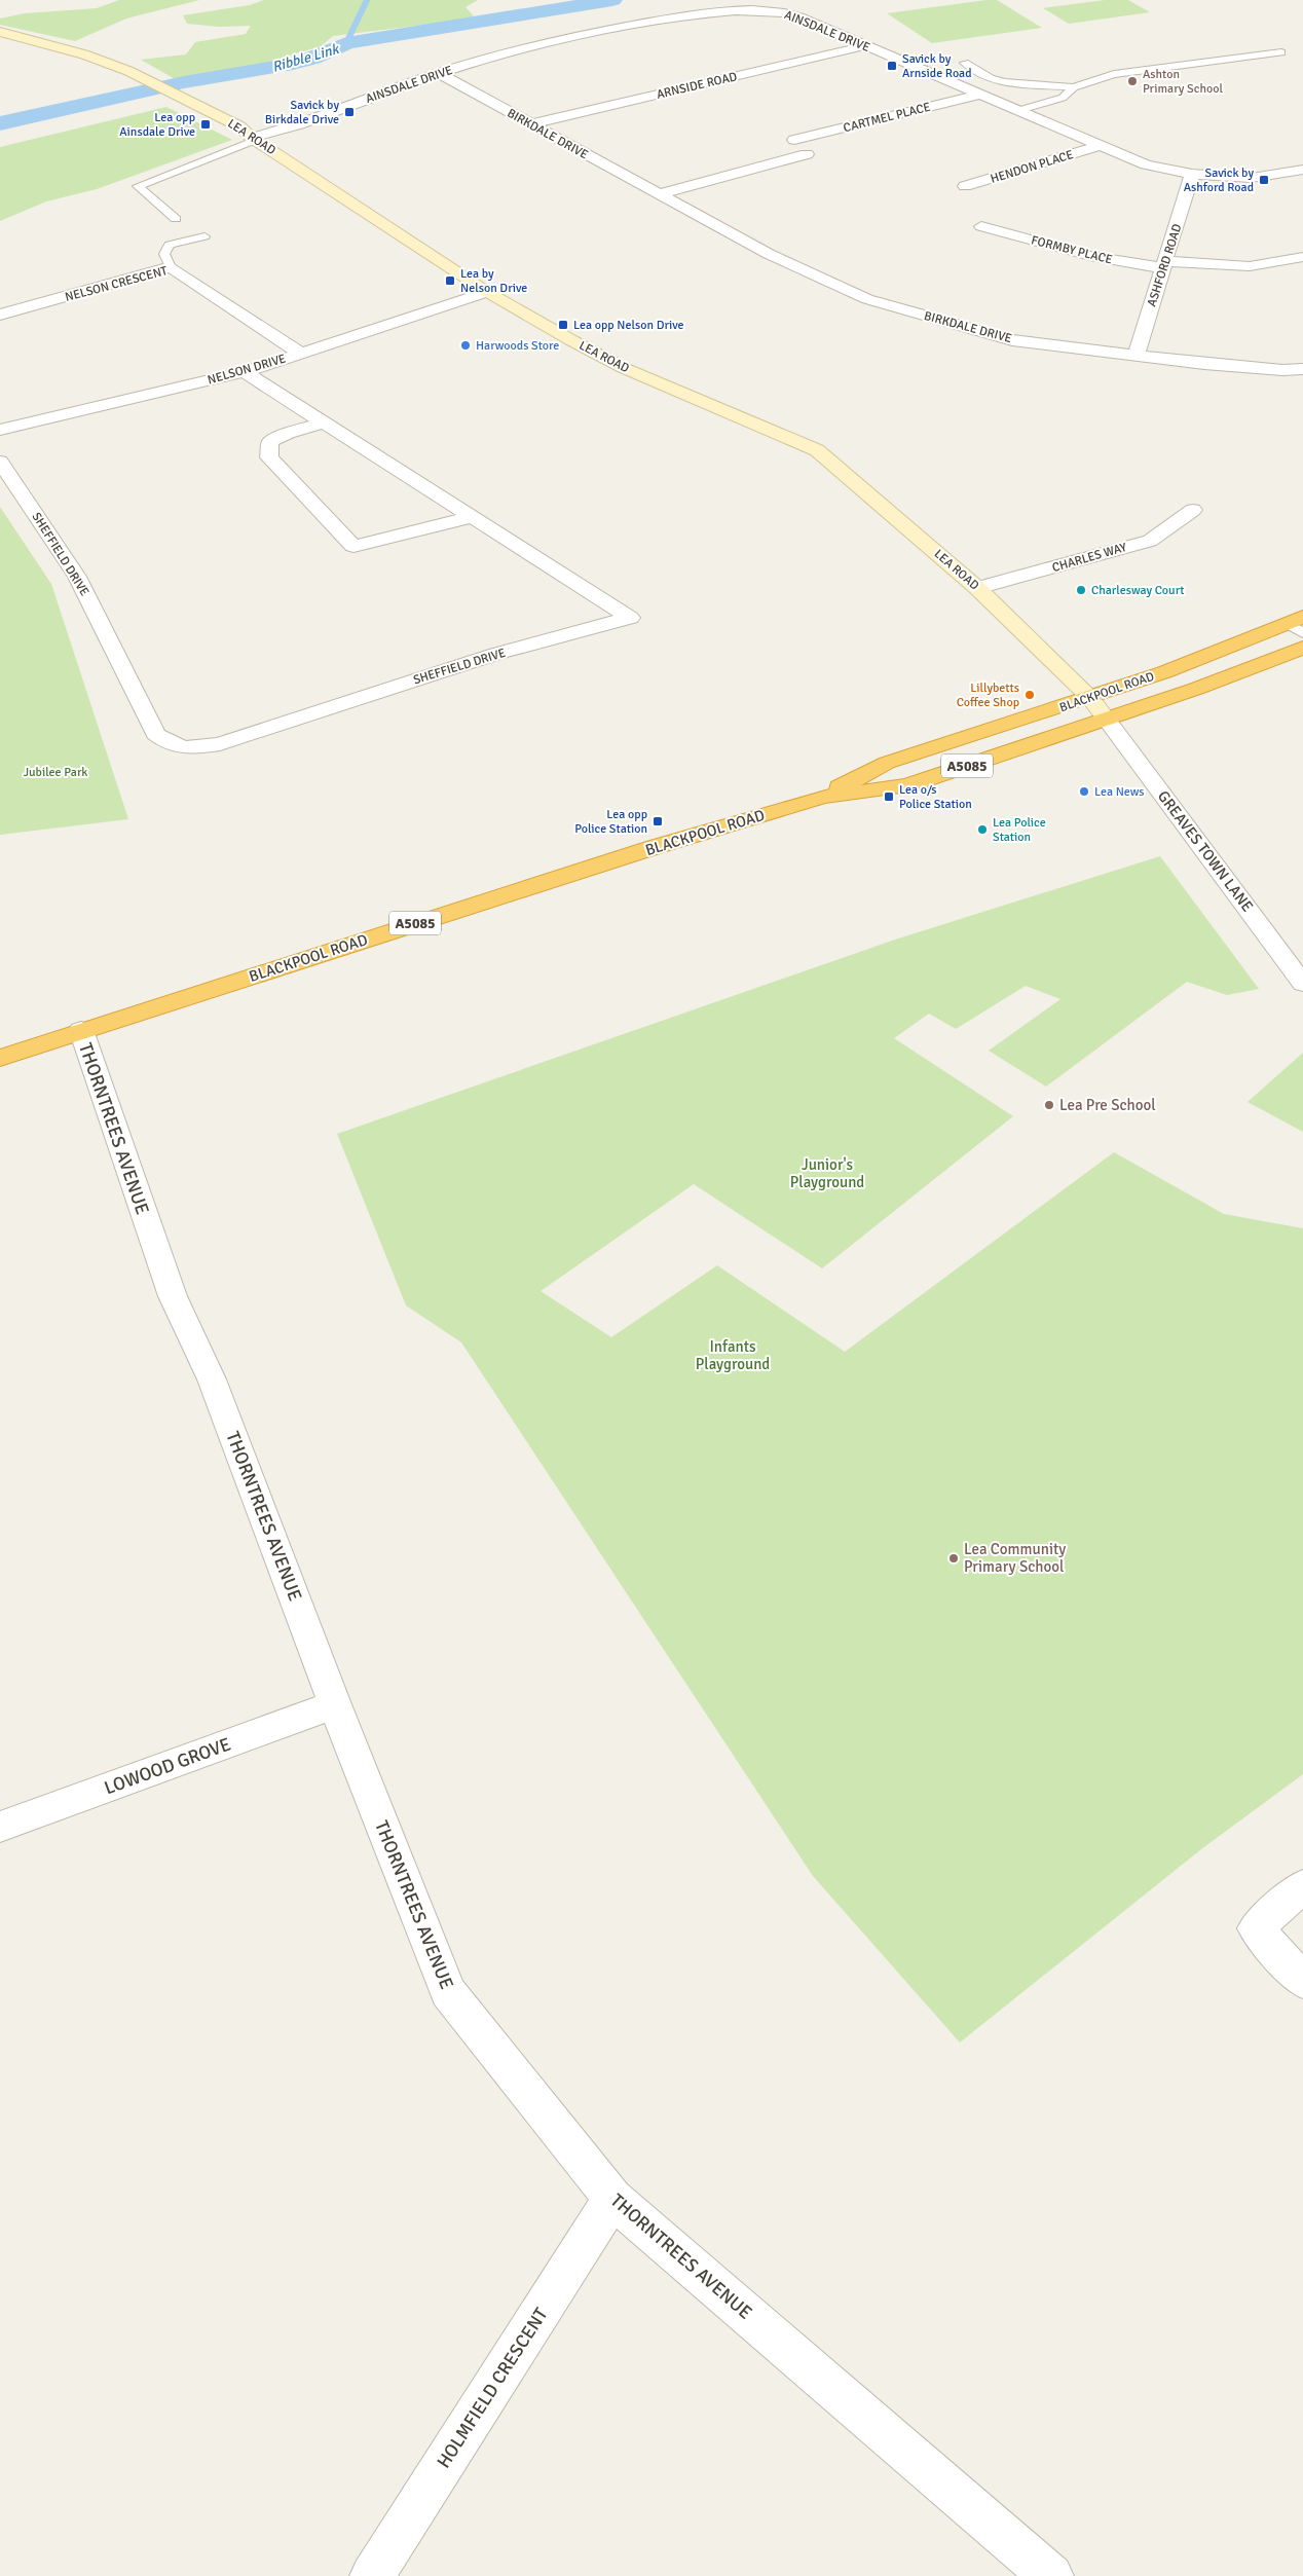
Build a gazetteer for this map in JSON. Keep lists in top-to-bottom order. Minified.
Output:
{"streets":{"highway":["BLACKPOOL ROAD","A5085"],"street":["AINSDALE DRIVE","ARNSIDE ROAD","CARTMEL PLACE","BIRKDALE DRIVE","LEA ROAD","HENDON PLACE","FORMBY PLACE","ASHFORD ROAD","NELSON CRESCENT","NELSON DRIVE","SHEFFIELD DRIVE","CHARLES WAY","GREAVES TOWN LANE","THORNTREES AVENUE","LOWOOD GROVE","HOLMFIELD CRESCENT"]},"crossings":[["AINSDALE DRIVE","ARNSIDE ROAD"],["AINSDALE DRIVE","CARTMEL PLACE"],["AINSDALE DRIVE","BIRKDALE DRIVE"],["AINSDALE DRIVE","LEA ROAD"],["AINSDALE DRIVE","HENDON PLACE"],["AINSDALE DRIVE","ASHFORD ROAD"],["ARNSIDE ROAD","BIRKDALE DRIVE"],["BIRKDALE DRIVE","ASHFORD ROAD"],["LEA ROAD","NELSON DRIVE"],["LEA ROAD","CHARLES WAY"],["LEA ROAD","BLACKPOOL ROAD"],["LEA ROAD","GREAVES TOWN LANE"],["FORMBY PLACE","ASHFORD ROAD"],["NELSON CRESCENT","NELSON DRIVE"],["NELSON DRIVE","SHEFFIELD DRIVE"],["BLACKPOOL ROAD","GREAVES TOWN LANE"],["BLACKPOOL ROAD","THORNTREES AVENUE"],["THORNTREES AVENUE","LOWOOD GROVE"],["THORNTREES AVENUE","HOLMFIELD CRESCENT"]],"water":["Ribble Link"],"parks":["Jubilee Park","Junior's Playground","Infants Playground"],"places":{"transit":["Savick by Arnside Road","Savick by Birkdale Drive","Lea opp Ainsdale Drive","Savick by Ashford Road","Lea by Nelson Drive","Lea opp Nelson Drive","Lea o/s Police Station","Lea opp Police Station"],"other":["Ashton Primary School","Harwoods Store","Charlesway Court","Lillybetts Coffee Shop","Lea News","Lea Police Station","Lea Pre School","Lea Community Primary School"]}}
